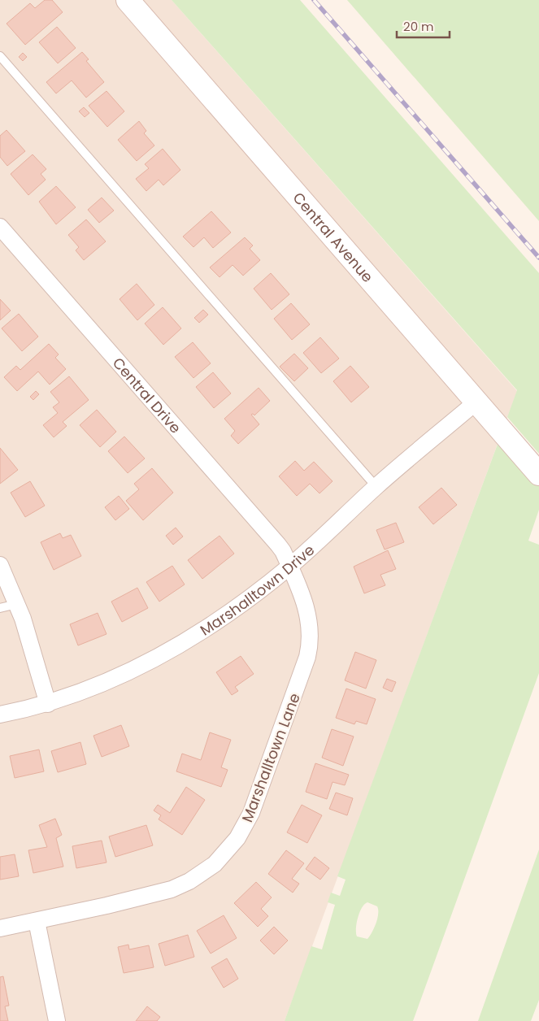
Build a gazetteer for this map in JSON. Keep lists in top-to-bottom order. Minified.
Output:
{"streets":{"main road":["Central Avenue"],"street":["Central Drive","Marshalltown Drive","Marshalltown Lane"]},"crossings":[["Central Avenue","Marshalltown Drive"],["Central Drive","Marshalltown Drive"],["Central Drive","Marshalltown Lane"],["Marshalltown Drive","Marshalltown Lane"]],"scale_bar":"20 m"}
